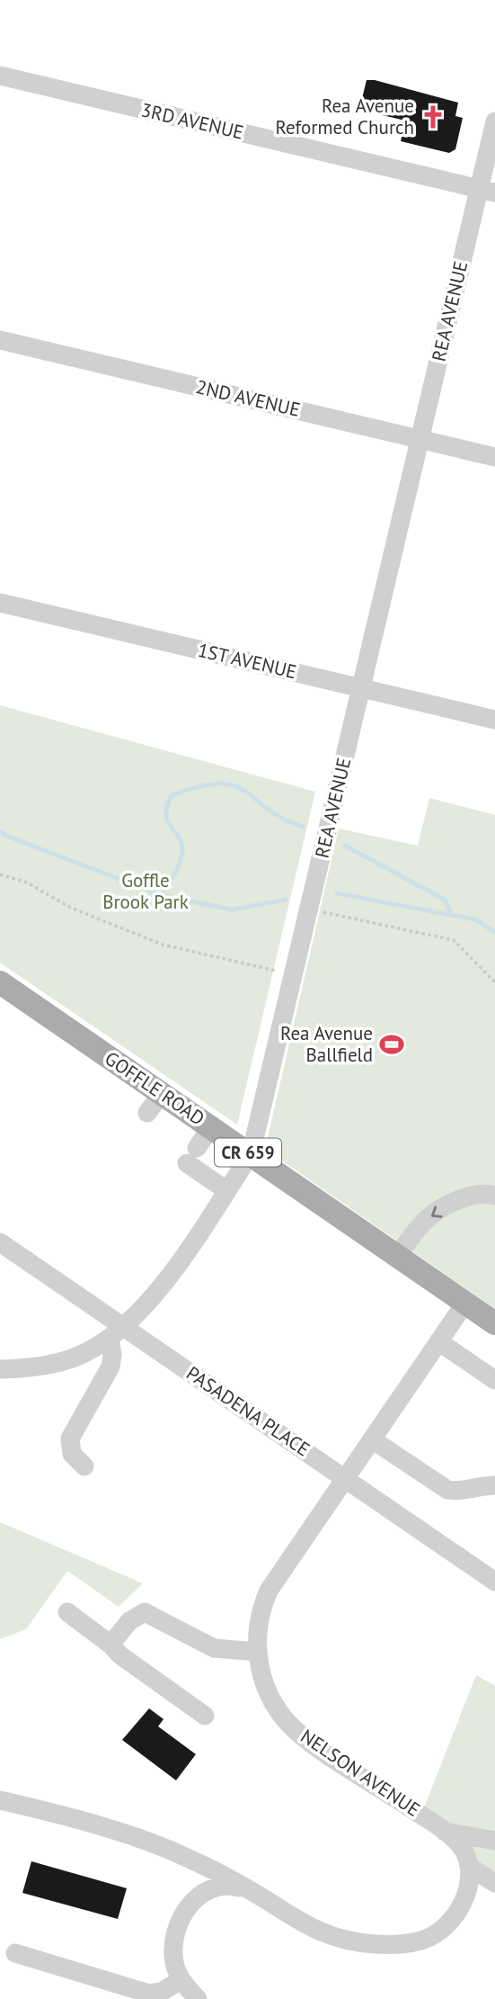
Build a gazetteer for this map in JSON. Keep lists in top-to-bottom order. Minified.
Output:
{"streets":{"main road":["GOFFLE ROAD","CR 659"],"street":["3RD AVENUE","REA AVENUE","2ND AVENUE","1ST AVENUE","PASADENA PLACE","NELSON AVENUE"]},"crossings":[["3RD AVENUE","REA AVENUE"],["REA AVENUE","2ND AVENUE"],["REA AVENUE","1ST AVENUE"],["REA AVENUE","GOFFLE ROAD"],["REA AVENUE","PASADENA PLACE"],["GOFFLE ROAD","NELSON AVENUE"],["PASADENA PLACE","NELSON AVENUE"]],"parks":["Goffle Brook Park"],"places":{"church":["Rea Avenue Reformed Church"],"sports":["Rea Avenue Ballfield"]}}
